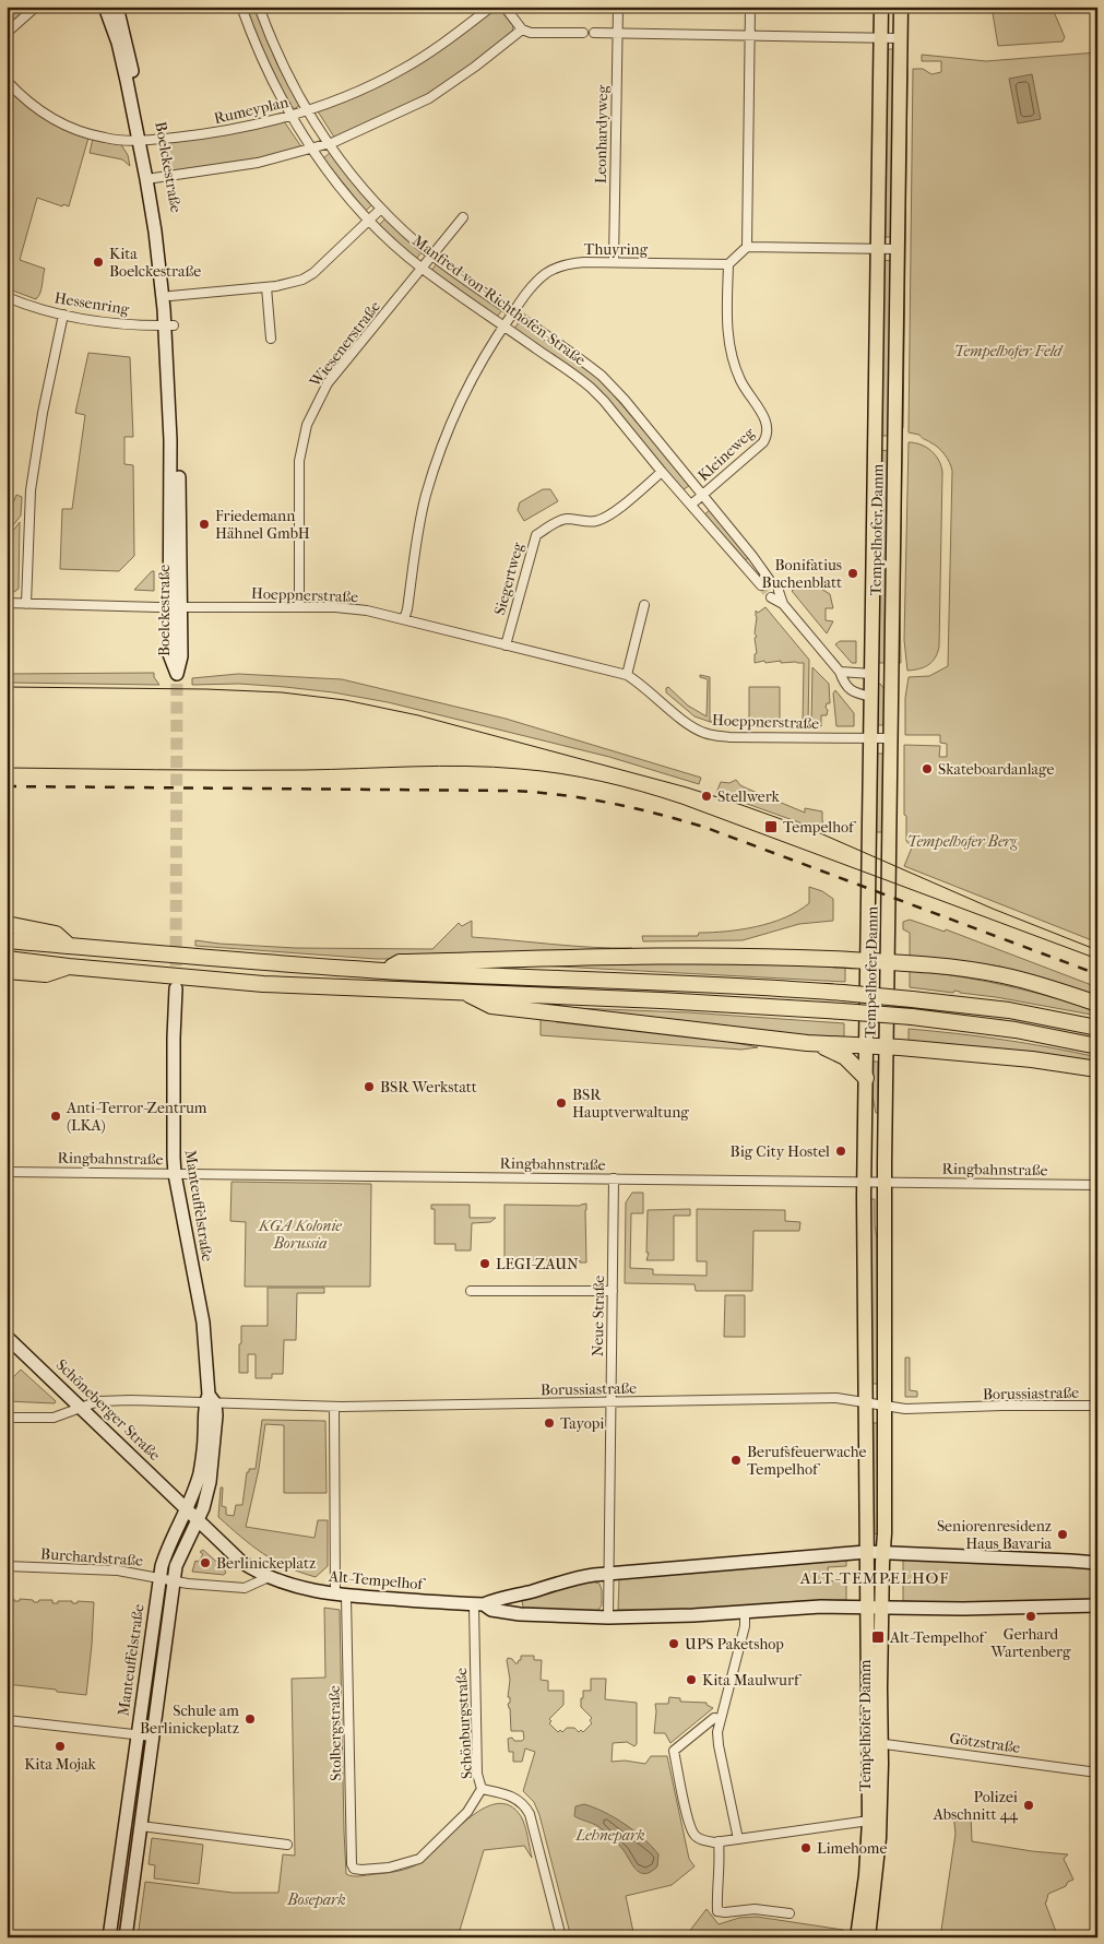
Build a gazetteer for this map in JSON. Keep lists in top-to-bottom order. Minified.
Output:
{"streets":{"main road":["Boelckestraße","Tempelhofer Damm","Manteuffelstraße","Schöneberger Straße","Alt-Tempelhof"],"street":["Rumeyplan","Leonhardyweg","Thuyring","Manfred-von-Richthofen-Straße","Hessenring","Wiesenerstraße","Kleineweg","Siegertweg","Hoeppnerstraße","Ringbahnstraße","Neue Straße","Borussiastraße","Burchardstraße","Schönburgstraße","Stolbergstraße","Götzstraße"]},"crossings":[["Rumeyplan","Boelckestraße"],["Rumeyplan","Manfred-von-Richthofen-Straße"],["Leonhardyweg","Thuyring"],["Boelckestraße","Hessenring"],["Boelckestraße","Hoeppnerstraße"],["Thuyring","Manfred-von-Richthofen-Straße"],["Thuyring","Kleineweg"],["Thuyring","Hoeppnerstraße"],["Manfred-von-Richthofen-Straße","Wiesenerstraße"],["Manfred-von-Richthofen-Straße","Kleineweg"],["Manfred-von-Richthofen-Straße","Siegertweg"],["Wiesenerstraße","Hoeppnerstraße"],["Tempelhofer Damm","Hoeppnerstraße"],["Tempelhofer Damm","Ringbahnstraße"],["Tempelhofer Damm","Borussiastraße"],["Tempelhofer Damm","Alt-Tempelhof"],["Tempelhofer Damm","Götzstraße"],["Siegertweg","Hoeppnerstraße"],["Ringbahnstraße","Manteuffelstraße"],["Ringbahnstraße","Neue Straße"],["Manteuffelstraße","Borussiastraße"],["Manteuffelstraße","Schöneberger Straße"],["Manteuffelstraße","Burchardstraße"],["Manteuffelstraße","Alt-Tempelhof"],["Neue Straße","Borussiastraße"],["Neue Straße","Alt-Tempelhof"],["Borussiastraße","Schöneberger Straße"],["Borussiastraße","Stolbergstraße"],["Schöneberger Straße","Alt-Tempelhof"],["Alt-Tempelhof","Schönburgstraße"],["Alt-Tempelhof","Stolbergstraße"],["Schönburgstraße","Stolbergstraße"]],"districts":["ALT-TEMPELHOF"],"parks":["Tempelhofer Feld","Tempelhofer Berg","KGA Kolonie Borussia","Lehnepark","Bosepark"],"places":{"other":["Kita Boelckestraße","Friedemann Hähnel GmbH","Bonifatius Buchenblatt","Skateboardanlage","Stellwerk","BSR Werkstatt","BSR Hauptverwaltung","Anti-Terror-Zentrum (LKA)","Big City Hostel","LEGI-ZAUN","Tayopi","Berufsfeuerwache Tempelhof","Seniorenresidenz Haus Bavaria","Berlinickeplatz","Gerhard Wartenberg","UPS Paketshop","Kita Maulwurf","Schule am Berlinickeplatz","Kita Mojak","Polizei Abschnitt 44","Limehome"],"transit":["Tempelhof","Alt-Tempelhof"]}}
